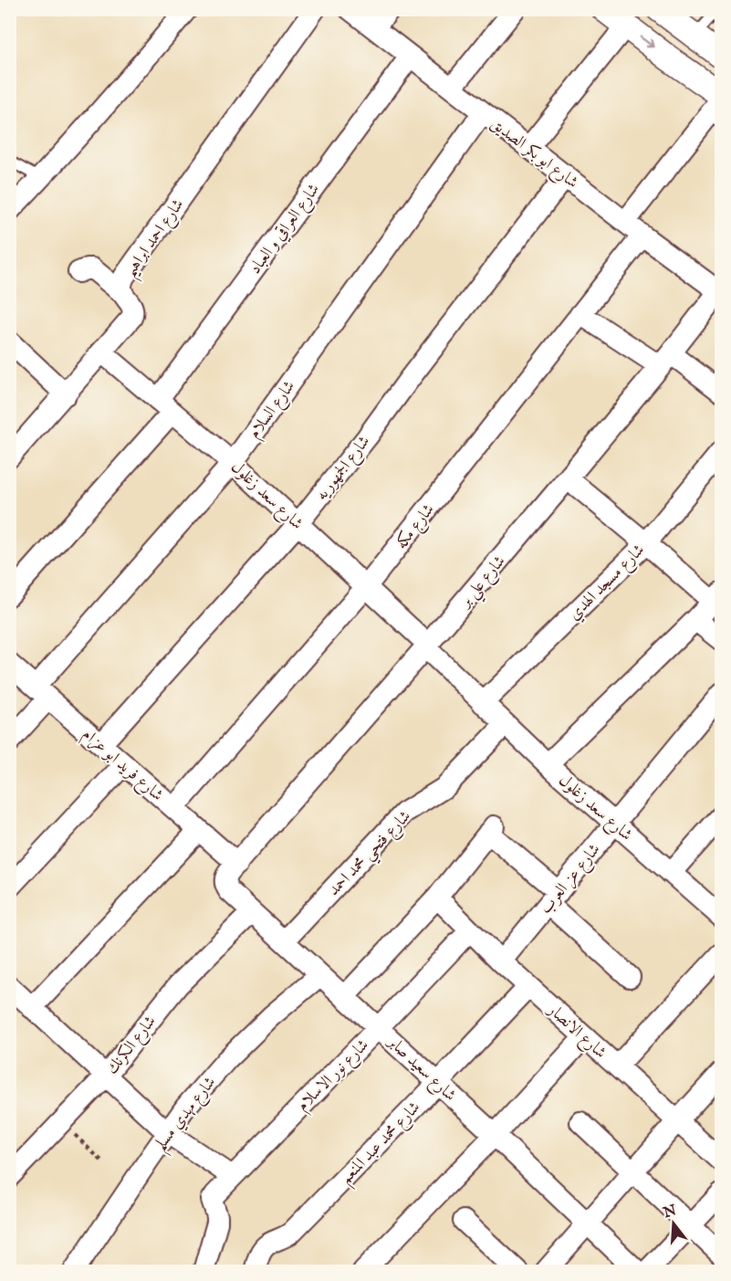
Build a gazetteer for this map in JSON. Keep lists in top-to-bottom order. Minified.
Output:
{"streets":{"street":["شارع ابو بكر الصديق","شارع العراقي و العباد","شارع احمد ابراهيم","شارع السلام","شارع الجمهوريه","شارع سعد زغلول","شارع مكه","شارع علي بر","شارع مسجد الهدي","شارع فريد ابو عزام","شارع فتحي محمد احمد","شارع عز العرب","شارع الانصار","شارع الكرنك","شارع سعيد صابر","شارع نور الاسلام","شارع مهدي مسلم","شارع محمد عبد المنعم"]},"crossings":[["شارع ابو بكر الصديق","شارع العراقي و العباد"],["شارع ابو بكر الصديق","شارع السلام"],["شارع ابو بكر الصديق","شارع الجمهوريه"],["شارع ابو بكر الصديق","شارع مكه"],["شارع ابو بكر الصديق","شارع علي بر"],["شارع العراقي و العباد","شارع سعد زغلول"],["شارع احمد ابراهيم","شارع سعد زغلول"],["شارع السلام","شارع سعد زغلول"],["شارع السلام","شارع فريد ابو عزام"],["شارع الجمهوريه","شارع سعد زغلول"],["شارع الجمهوريه","شارع فريد ابو عزام"],["شارع سعد زغلول","شارع مكه"],["شارع سعد زغلول","شارع علي بر"],["شارع سعد زغلول","شارع مسجد الهدي"],["شارع سعد زغلول","شارع فتحي محمد احمد"],["شارع سعد زغلول","شارع عز العرب"],["شارع مكه","شارع فريد ابو عزام"],["شارع علي بر","شارع فريد ابو عزام"],["شارع علي بر","شارع سعيد صابر"],["شارع فريد ابو عزام","شارع سعيد صابر"],["شارع فتحي محمد احمد","شارع سعيد صابر"],["شارع عز العرب","شارع الانصار"],["شارع الانصار","شارع نور الاسلام"],["شارع الانصار","شارع محمد عبد المنعم"],["شارع الكرنك","شارع سعيد صابر"],["شارع سعيد صابر","شارع نور الاسلام"],["شارع سعيد صابر","شارع مهدي مسلم"],["شارع سعيد صابر","شارع محمد عبد المنعم"]],"north":"top"}
